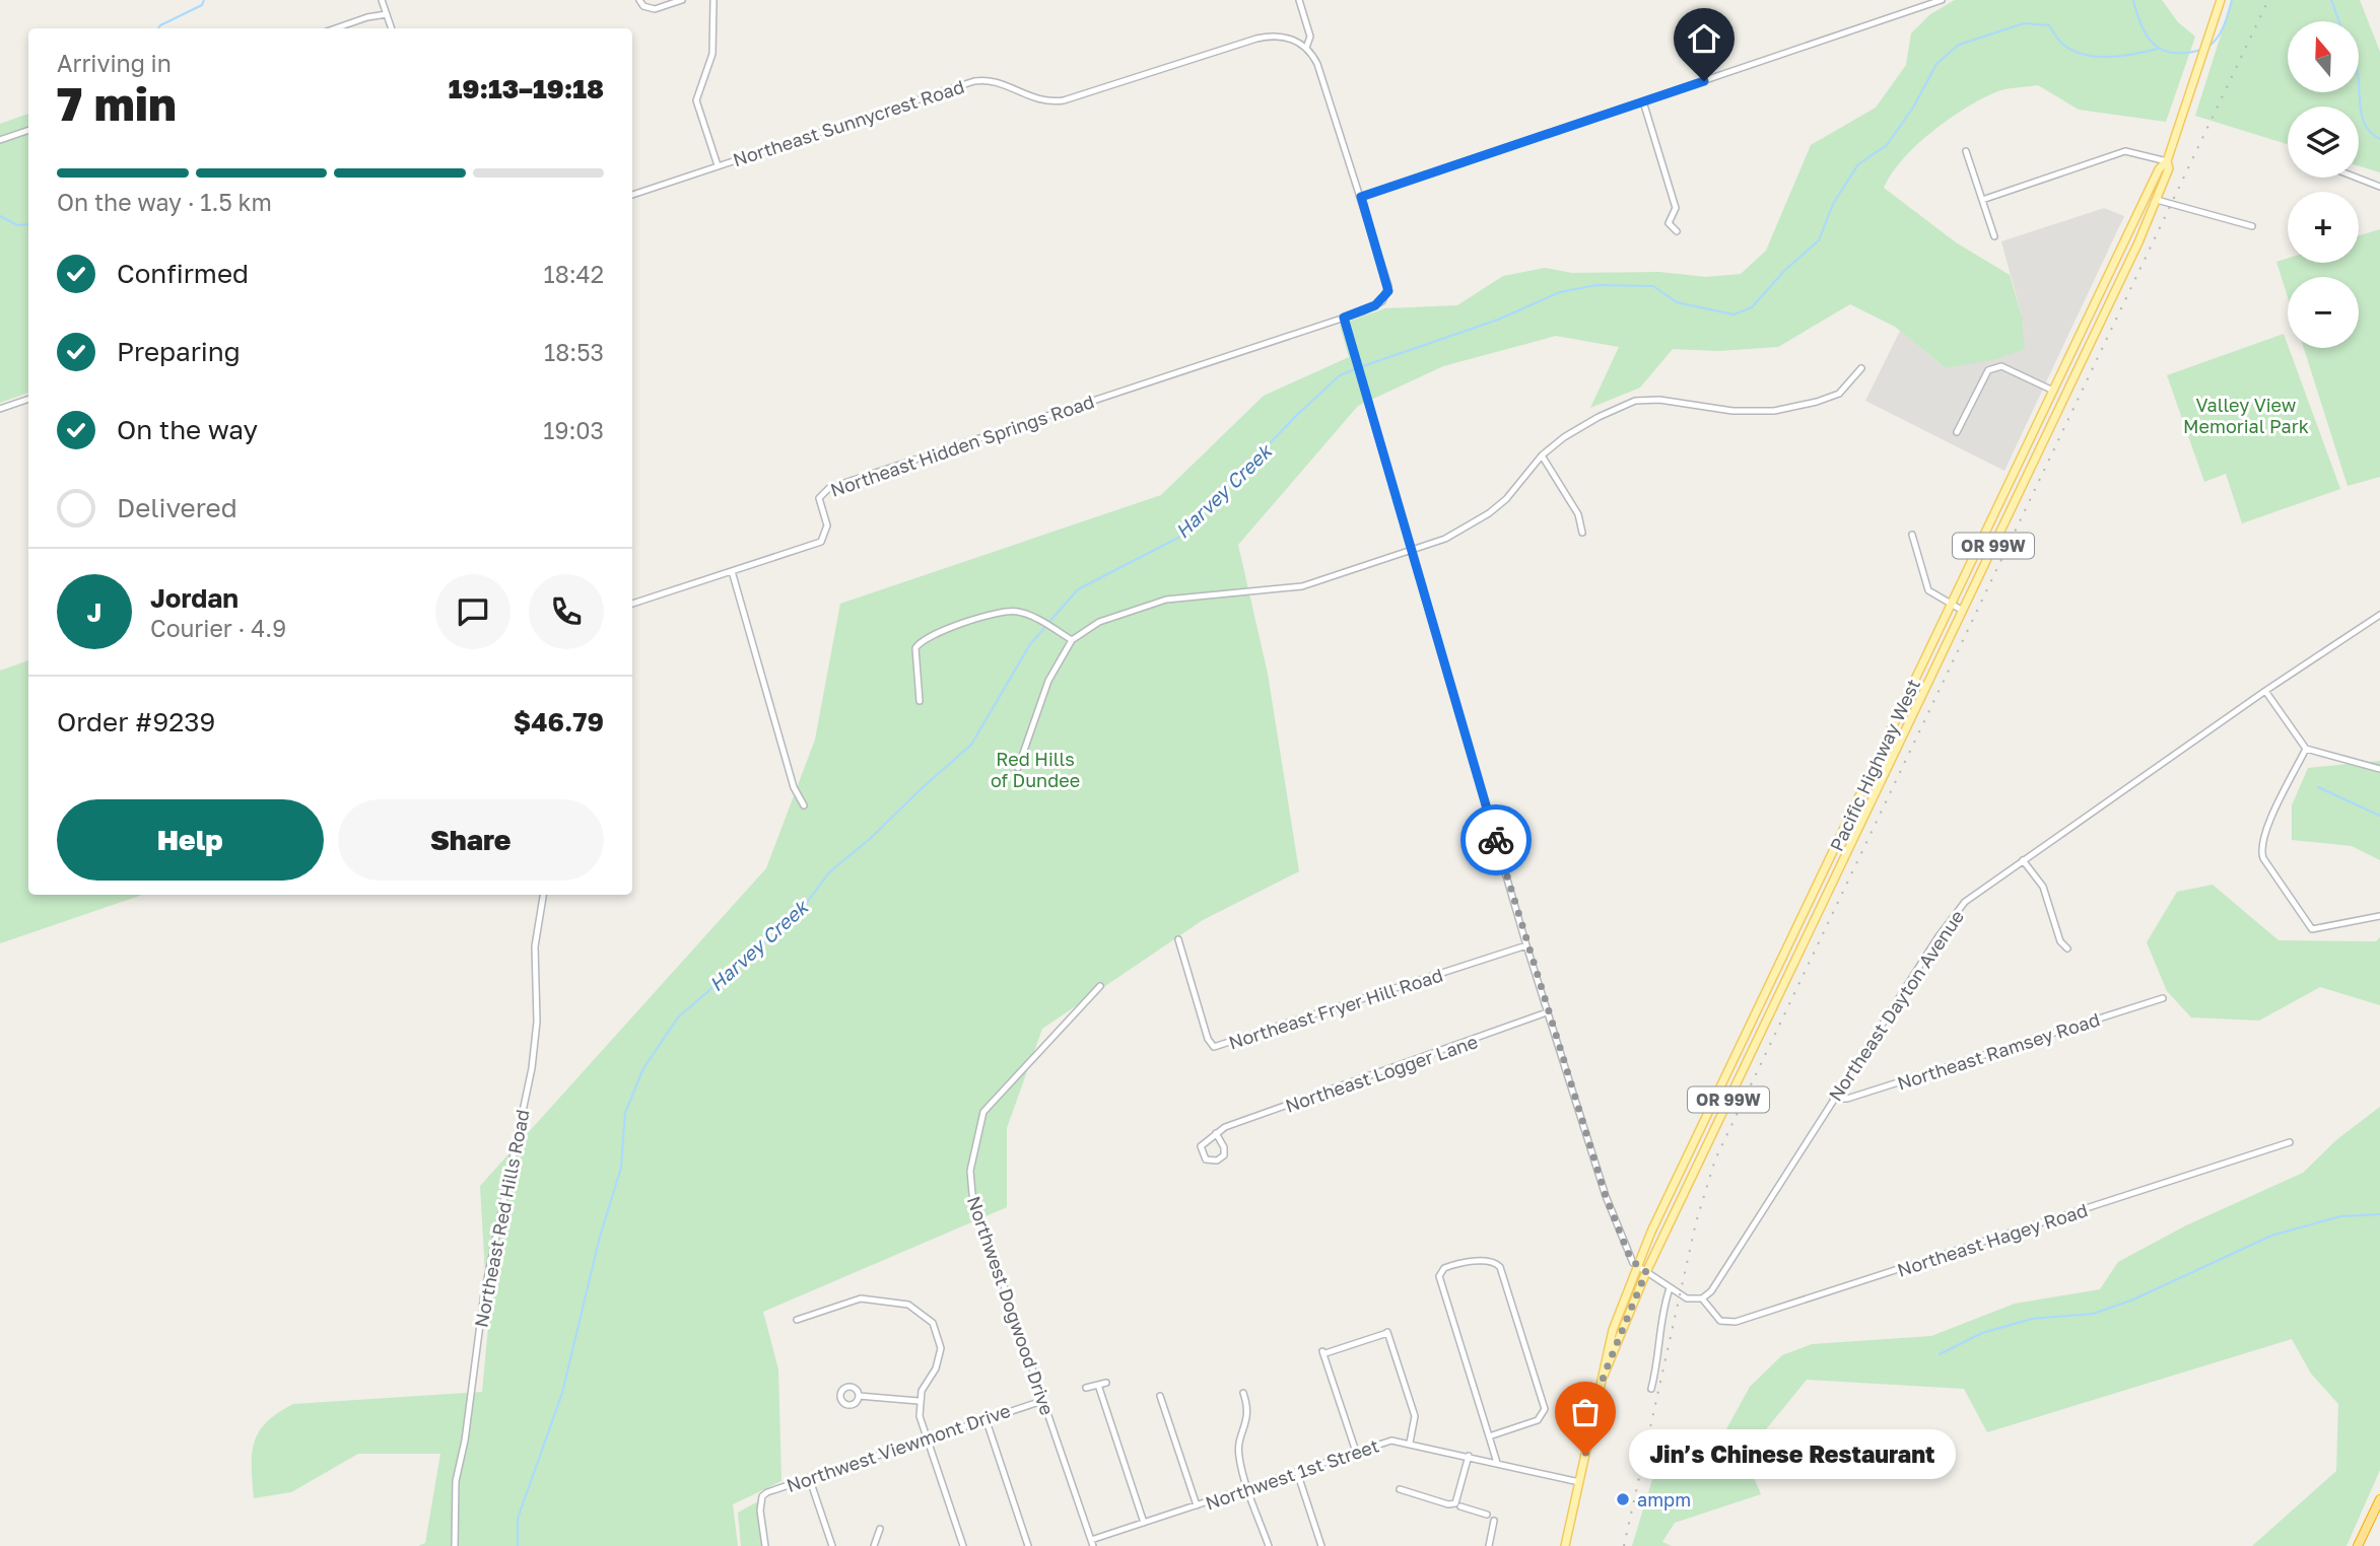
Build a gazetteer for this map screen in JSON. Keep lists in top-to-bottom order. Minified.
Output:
{"streets":{"main road":["OR 99W","Pacific Highway West"],"street":["Northeast Sunnycrest Road","Northeast Hidden Springs Road","Northeast Dayton Avenue","Northeast Fryer Hill Road","Northeast Ramsey Road","Northeast Logger Lane","Northeast Red Hills Road","Northeast Hagey Road","Northwest Dogwood Drive","Northwest Viewmont Drive","Northwest 1st Street"]},"crossings":[["OR 99W","Pacific Highway West"],["OR 99W","Northwest 1st Street"],["Pacific Highway West","Northwest 1st Street"],["Northeast Dayton Avenue","Northeast Ramsey Road"],["Northeast Dayton Avenue","Northeast Hagey Road"],["Northwest Dogwood Drive","Northwest Viewmont Drive"],["Northwest Dogwood Drive","Northwest 1st Street"]],"water":["Harvey Creek"],"parks":["Valley View Memorial Park","Red Hills of Dundee"],"places":["Jin’s Chinese Restaurant","ampm"],"north":"top","page":{"map_buttons":["+","−"],"heading":["7 min","Arriving in","19:13–19:18"],"panel":["Jordan","Courier · 4.9","Order #9239","$46.79"],"bar":"On the way · 1.5 km","list":[["Confirmed","18:42"],["Preparing","18:53"],["On the way","19:03"],"Delivered"],"round":"J","buttons":["Help","Share"],"bubble":"Jin’s Chinese Restaurant"}}
